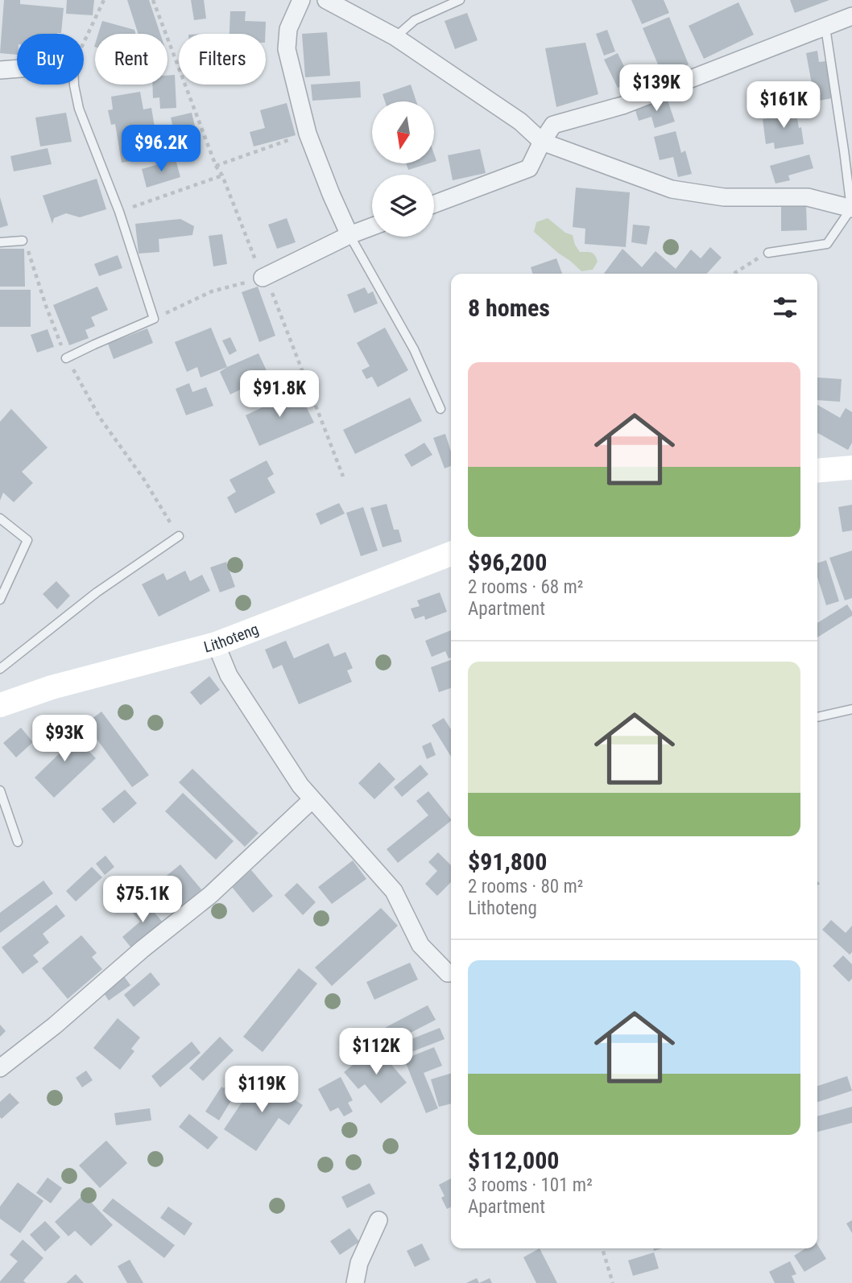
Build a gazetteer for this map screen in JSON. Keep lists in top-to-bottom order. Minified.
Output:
{"streets":{"main road":["Lithoteng"]},"north":"bottom","page":{"chip":["Buy","Rent","Filters"],"price":["$139K","$161K","$96.2K","$91.8K","$93K","$75.1K","$112K","$119K"],"heading":"8 homes","list":[{"name":"$96,200","note":"2 rooms · 68 m² · Apartment"},{"name":"$91,800","note":"2 rooms · 80 m² · Lithoteng"},{"name":"$112,000","note":"3 rooms · 101 m² · Apartment"}]}}
